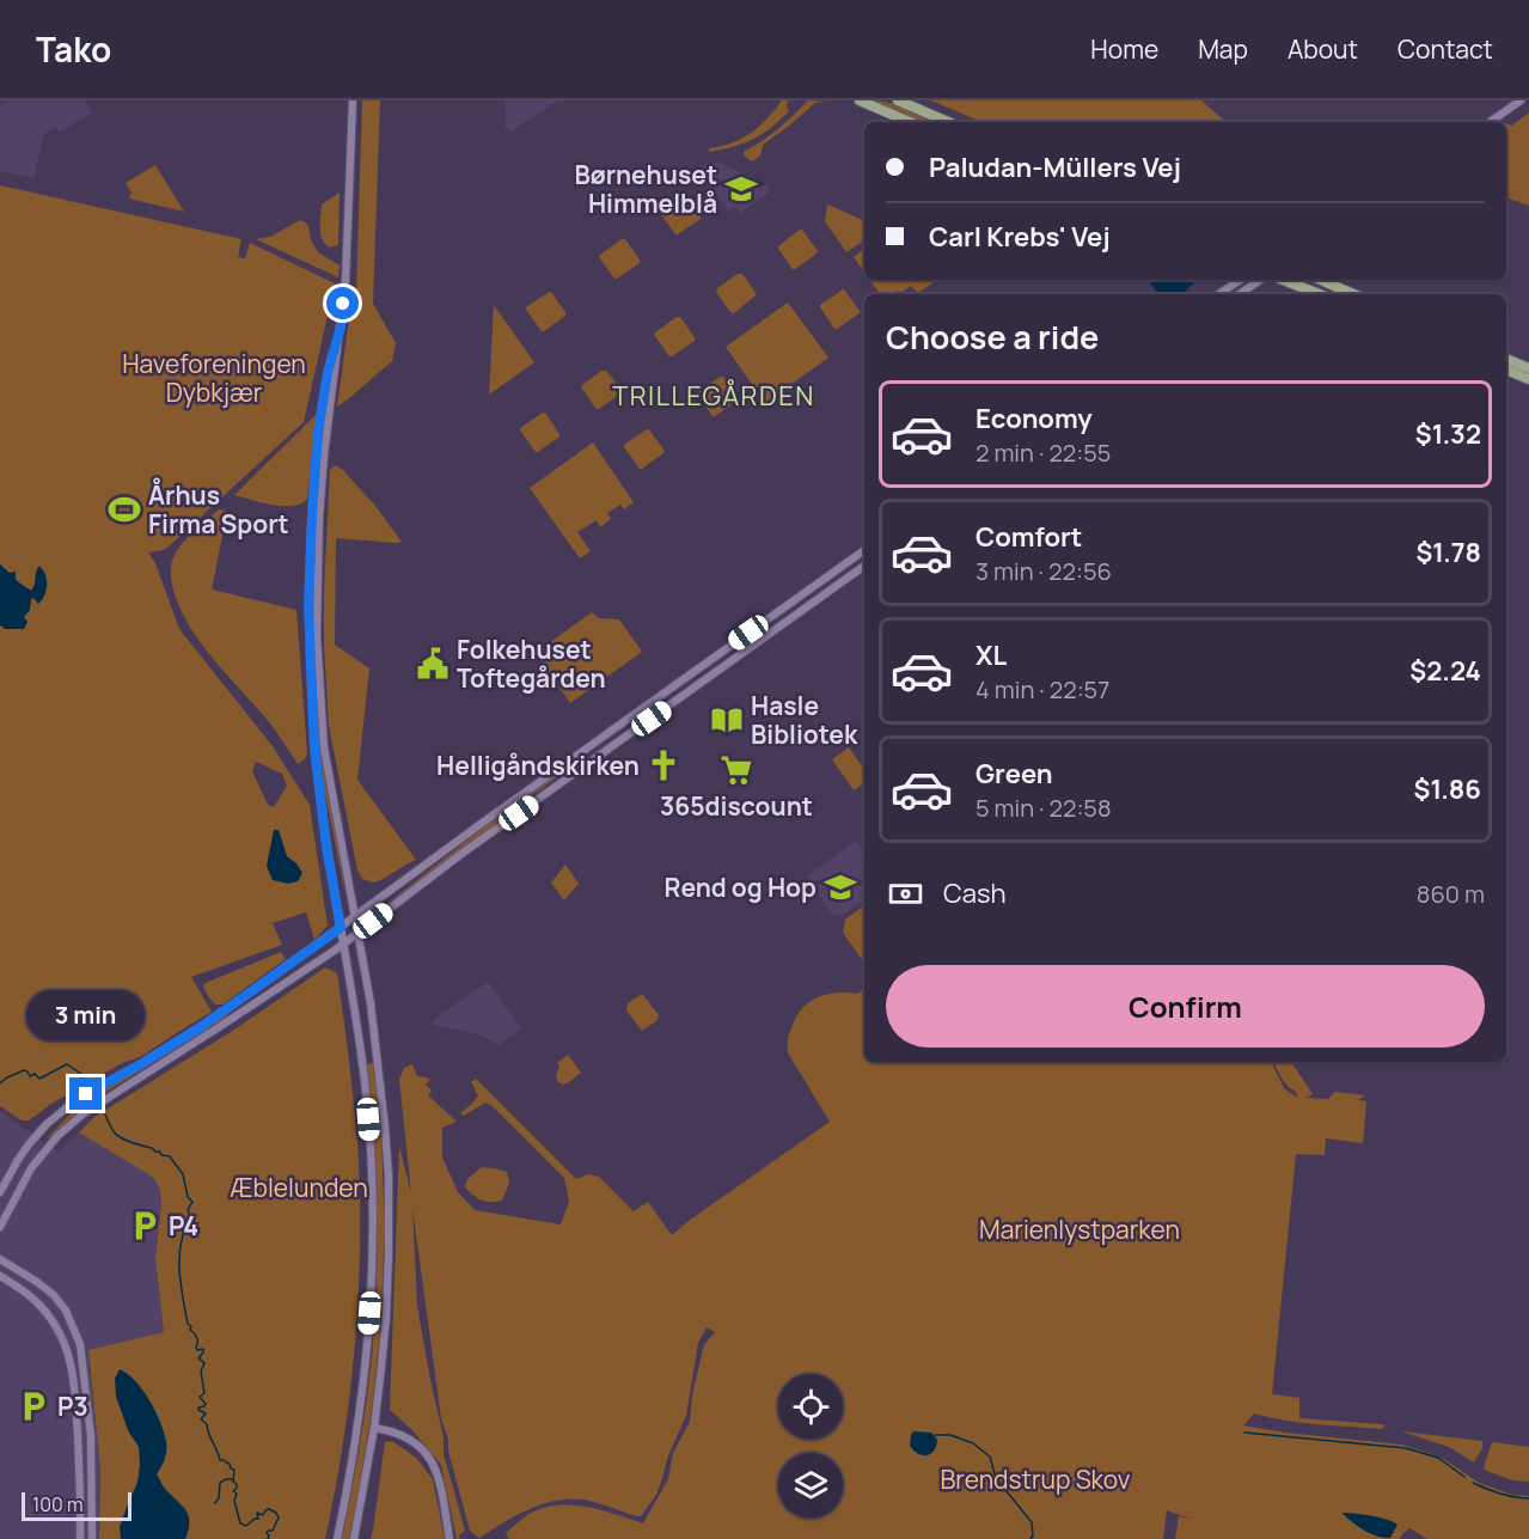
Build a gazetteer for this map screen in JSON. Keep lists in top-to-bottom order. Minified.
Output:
{"districts":["TRILLEGÅRDEN"],"parks":["Haveforeningen Dybkjær","Æblelunden","Marienlystparken","Brendstrup Skov"],"places":{"school or university":["Børnehuset Himmelblå","Rend og Hop"],"sports":["Århus Firma Sport"],"public building":["Folkehuset Toftegården"],"library":["Hasle Bibliotek"],"church":["Helligåndskirken"],"supermarket":["365discount"],"parking":["P4","P3"]},"scale_bar":"100 m","page":{"header":"Tako","nav":["Home","Map","About","Contact"],"banner":["Paludan-Müllers Vej","Carl Krebs' Vej"],"heading":"Choose a ride","list":[{"name":"Economy","note":"2 min · 22:55","value":"$1.32"},{"name":"Comfort","note":"3 min · 22:56","value":"$1.78"},{"name":"XL","note":"4 min · 22:57","value":"$2.24"},{"name":"Green","note":"5 min · 22:58","value":"$1.86"}],"pay":["Cash","860 m"],"buttons":"Confirm","bubble":"3 min","scale":"100 m"}}
